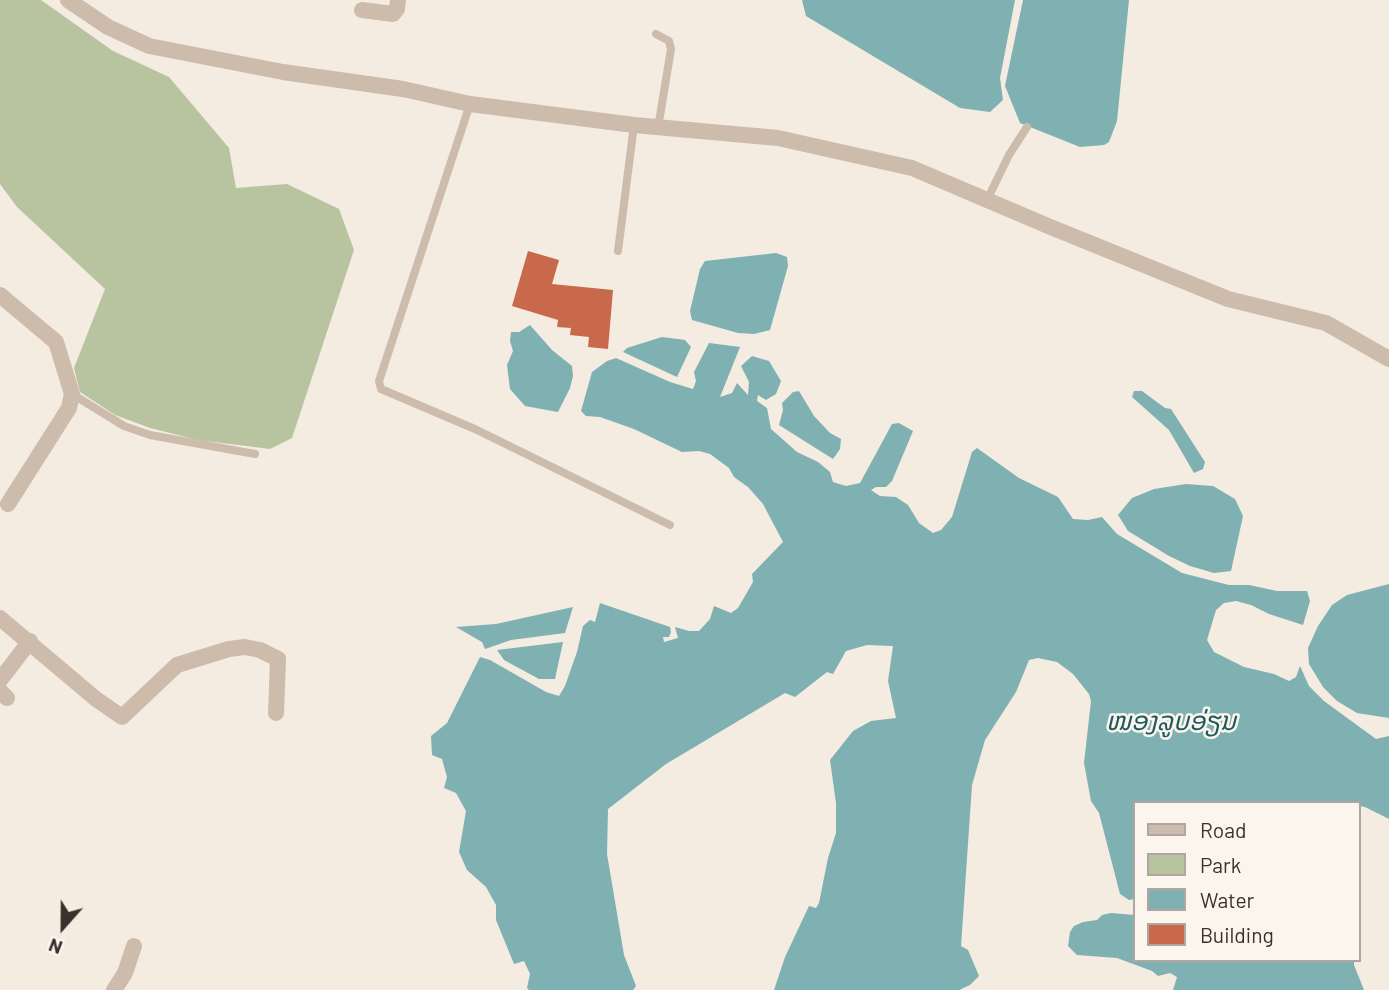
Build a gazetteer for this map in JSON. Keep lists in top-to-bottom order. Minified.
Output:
{"water":["ໜອງລູບອ່ຽນ"],"legend":["Road","Park","Water","Building"],"north":"bottom"}
